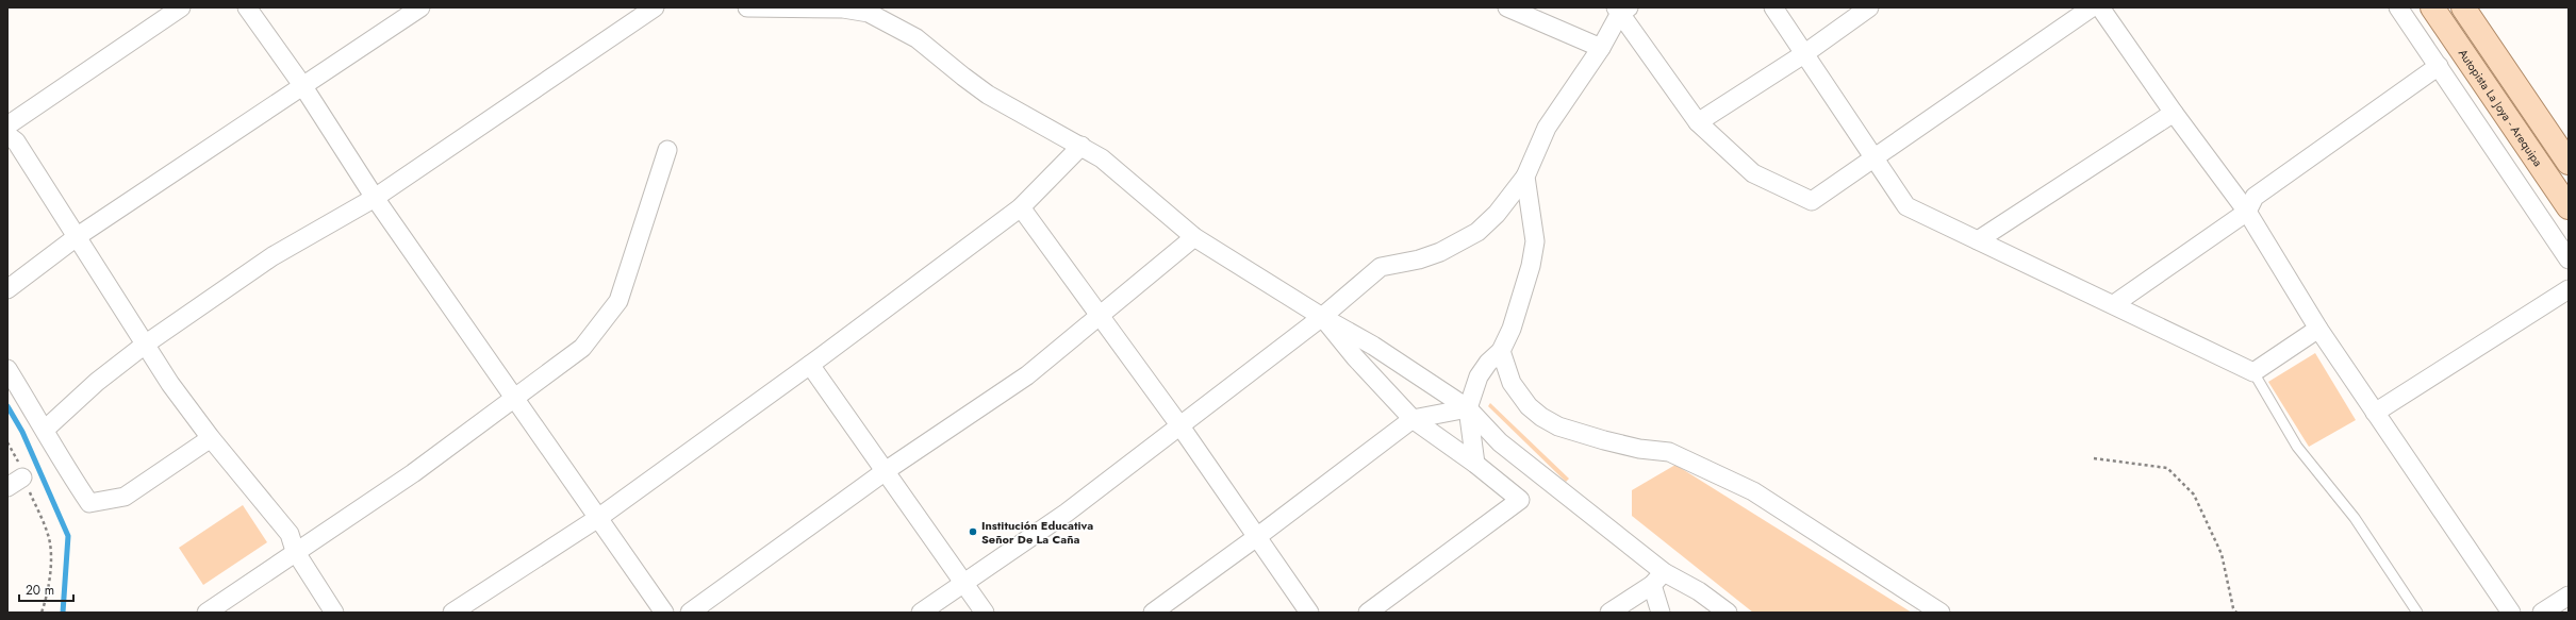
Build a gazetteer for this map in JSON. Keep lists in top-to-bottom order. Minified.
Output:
{"streets":{"main road":["Autopista La Joya - Arequipa"]},"places":["Institución Educativa Señor De La Caña"],"scale_bar":"20 m"}
